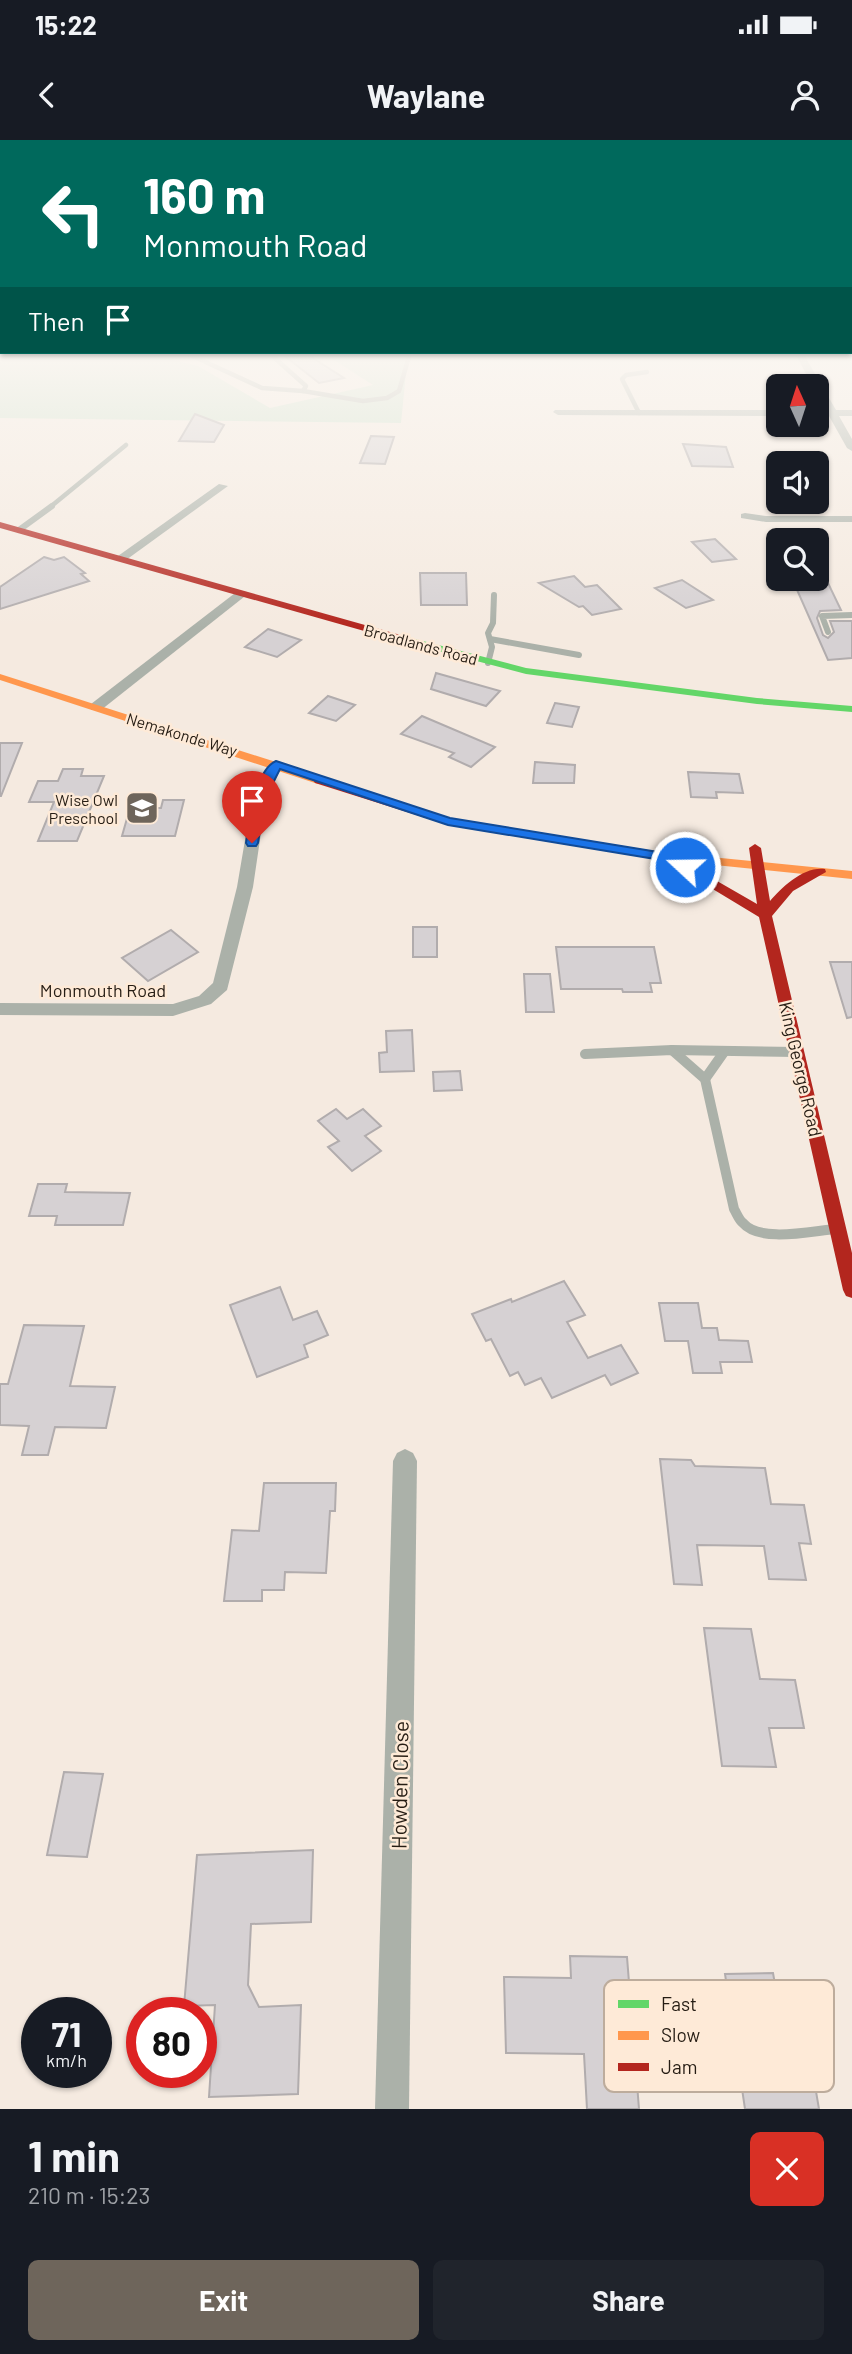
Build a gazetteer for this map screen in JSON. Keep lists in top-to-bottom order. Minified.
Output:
{"streets":{"main road":["Broadlands Road","Nemakonde Way","King George Road"],"street":["Monmouth Road","Howden Close"]},"crossings":[["Nemakonde Way","Monmouth Road"],["Nemakonde Way","King George Road"]],"places":{"school or university":["Wise Owl Preschool"]},"legend":["Fast","Slow","Jam"],"north":"top","page":{"status":"15:22","header":"Waylane","turn":["160 m","Monmouth Road"],"then":"Then","speed":"71 km/h","limit":"80","heading":["1 min","210 m · 15:23"],"buttons":["Exit","Share"]}}
